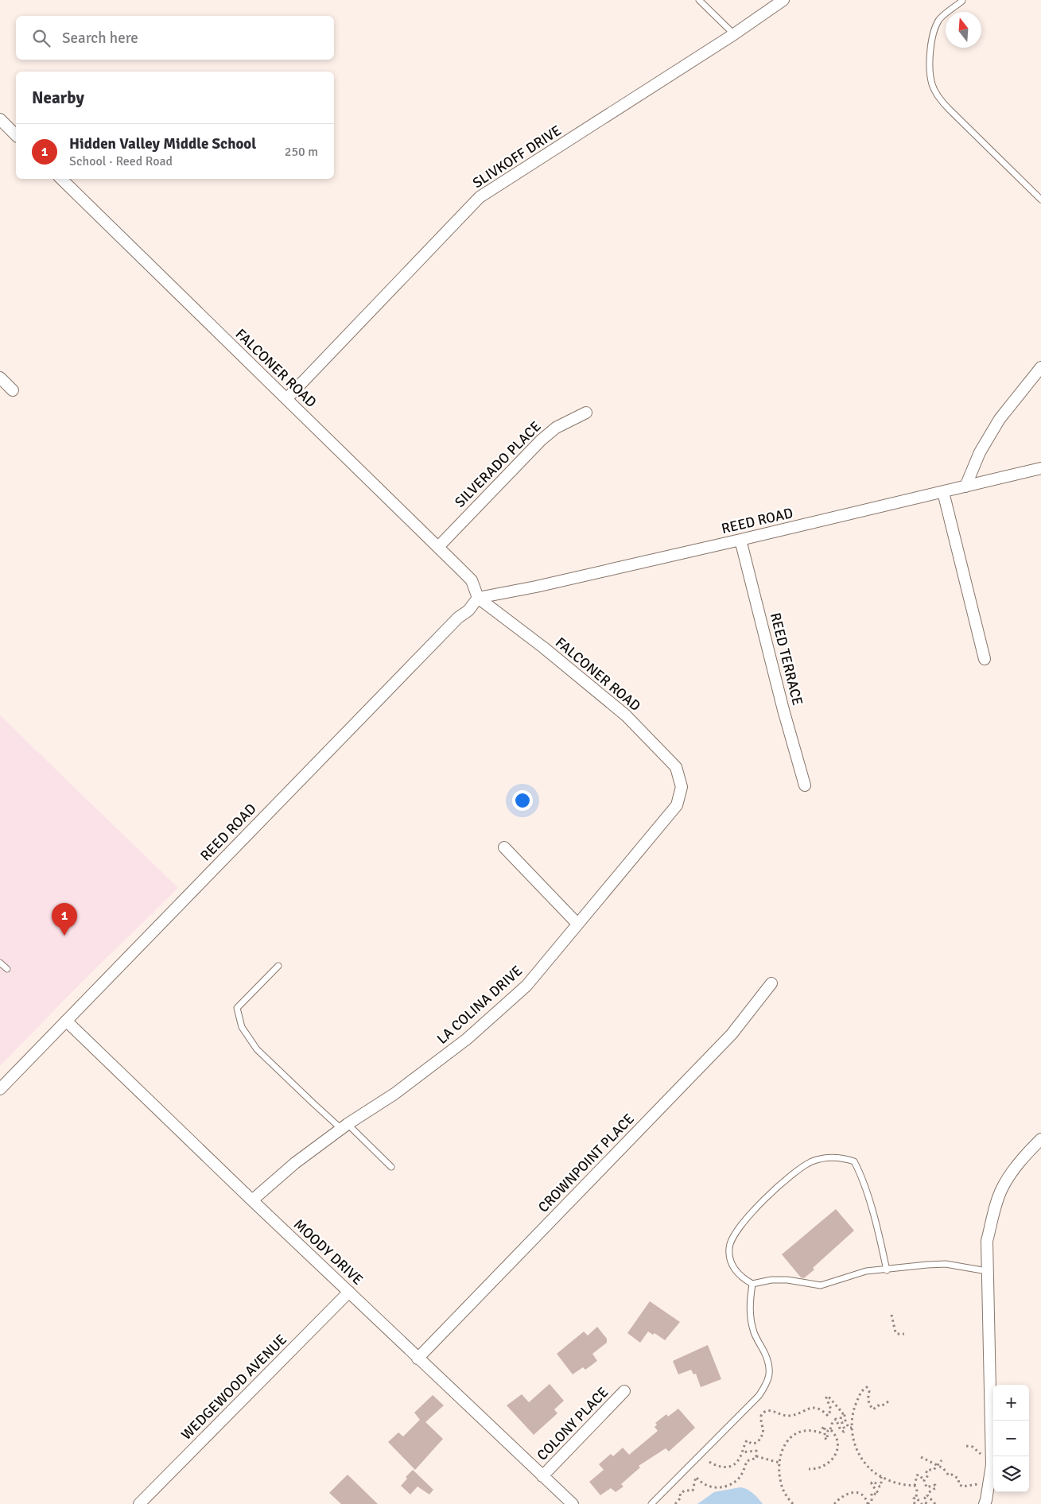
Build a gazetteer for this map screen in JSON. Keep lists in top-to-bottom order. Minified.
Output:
{"streets":{"street":["SLIVKOFF DRIVE","FALCONER ROAD","SILVERADO PLACE","REED ROAD","REED TERRACE","LA COLINA DRIVE","CROWNPOINT PLACE","MOODY DRIVE","WEDGEWOOD AVENUE","COLONY PLACE"]},"crossings":[["SLIVKOFF DRIVE","FALCONER ROAD"],["FALCONER ROAD","SILVERADO PLACE"],["FALCONER ROAD","REED ROAD"],["FALCONER ROAD","LA COLINA DRIVE"],["REED ROAD","REED TERRACE"],["REED ROAD","MOODY DRIVE"],["LA COLINA DRIVE","MOODY DRIVE"],["CROWNPOINT PLACE","MOODY DRIVE"],["MOODY DRIVE","WEDGEWOOD AVENUE"],["MOODY DRIVE","COLONY PLACE"]],"north":"top","page":{"search":"Search here","heading":"Nearby","list":[{"mark":"1","name":"Hidden Valley Middle School","note":"School · Reed Road","value":"250 m"}],"pins":"1","map_buttons":["+","−"]}}
